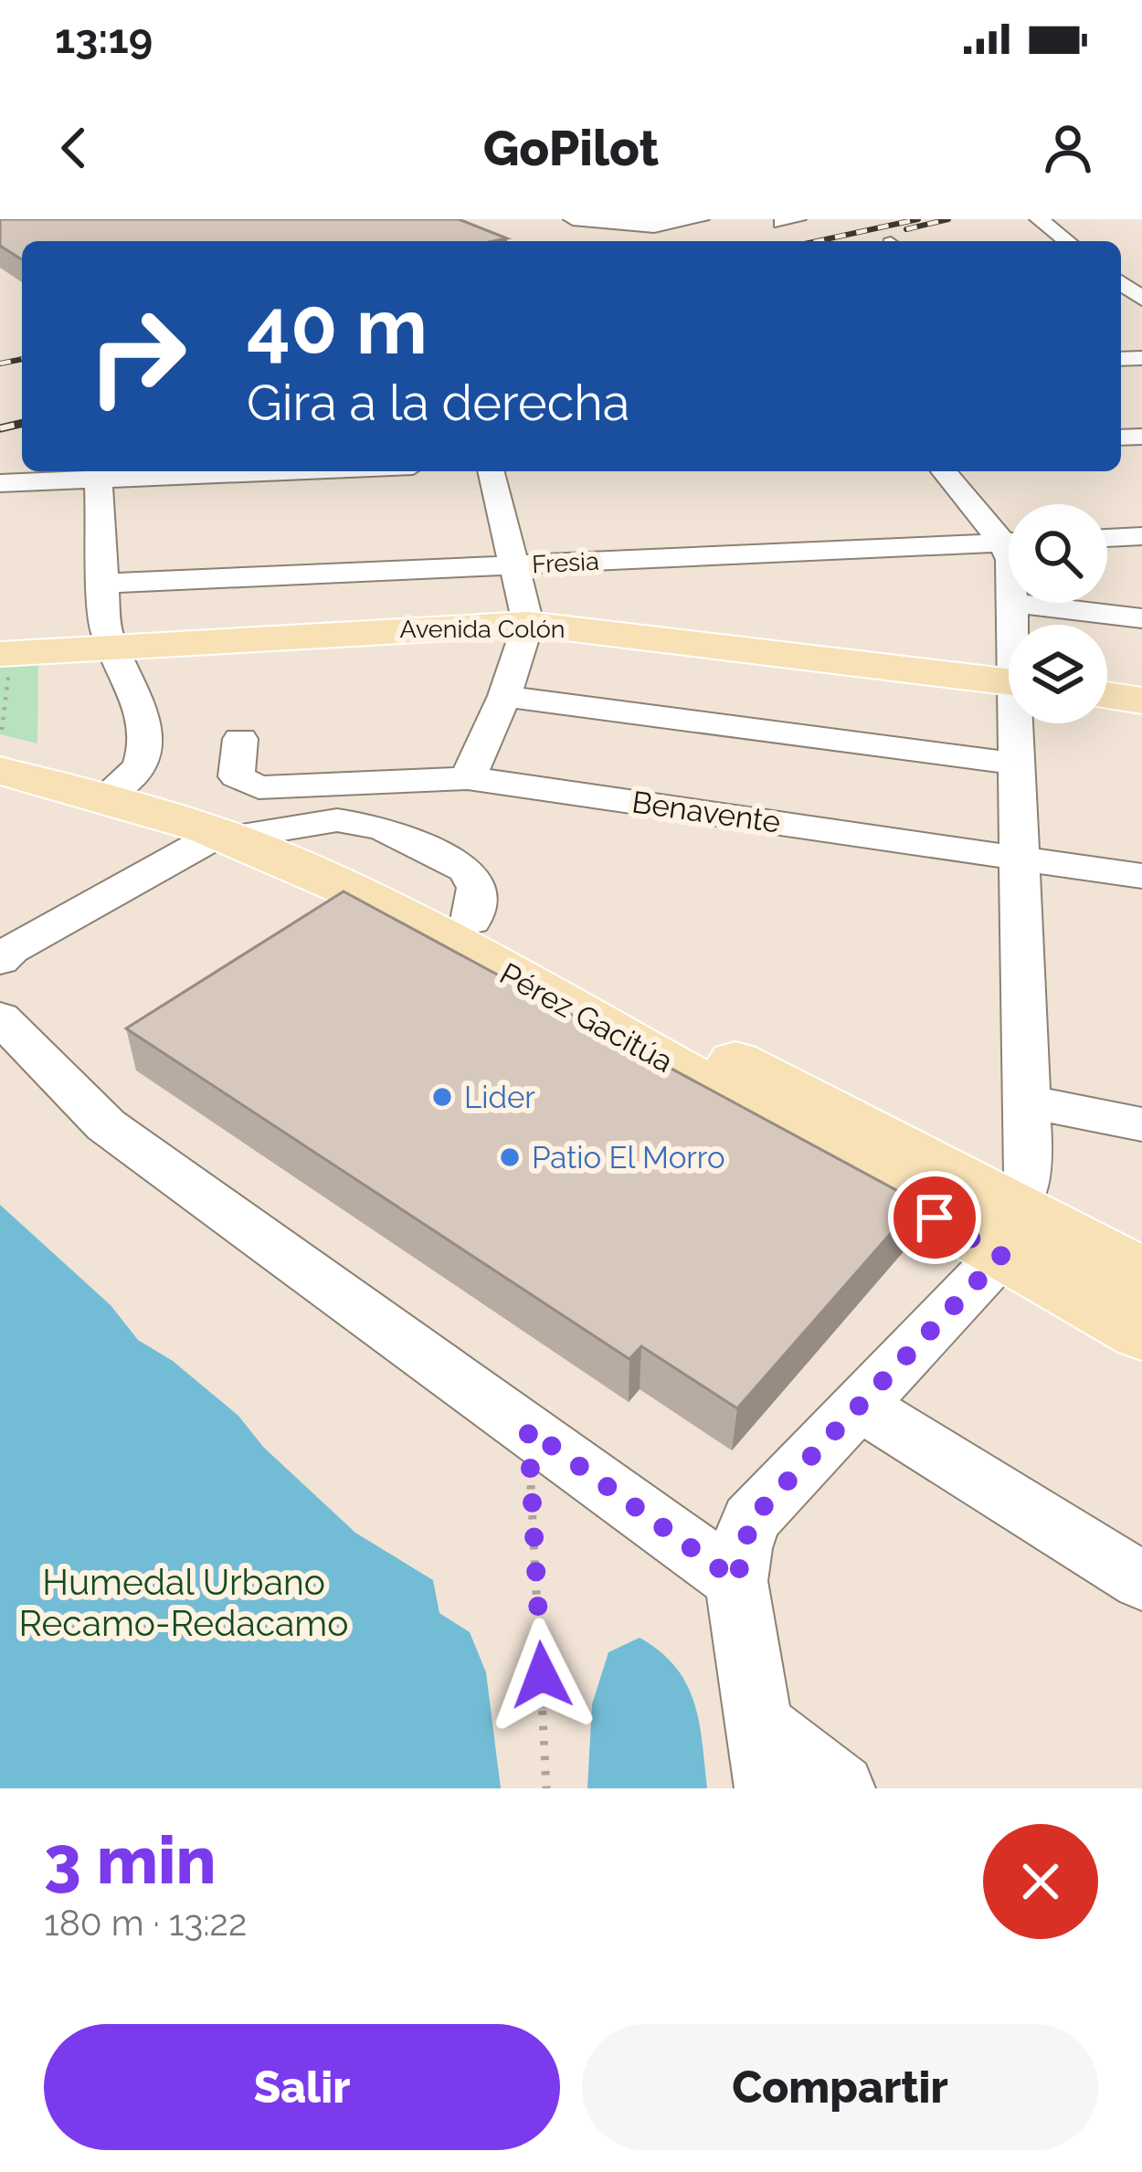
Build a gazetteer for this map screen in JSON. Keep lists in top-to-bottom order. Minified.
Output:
{"streets":{"main road":["Avenida Colón","Pérez Gacitúa"],"street":["Fresia","Benavente"]},"crossings":[["Benavente","Pérez Gacitúa"]],"parks":["Humedal Urbano Recamo-Redacamo"],"places":["Lider","Patio El Morro"],"page":{"status":"13:19","header":"GoPilot","turn":["40 m","Gira a la derecha"],"heading":["3 min","180 m · 13:22"],"buttons":["Salir","Compartir"]}}
